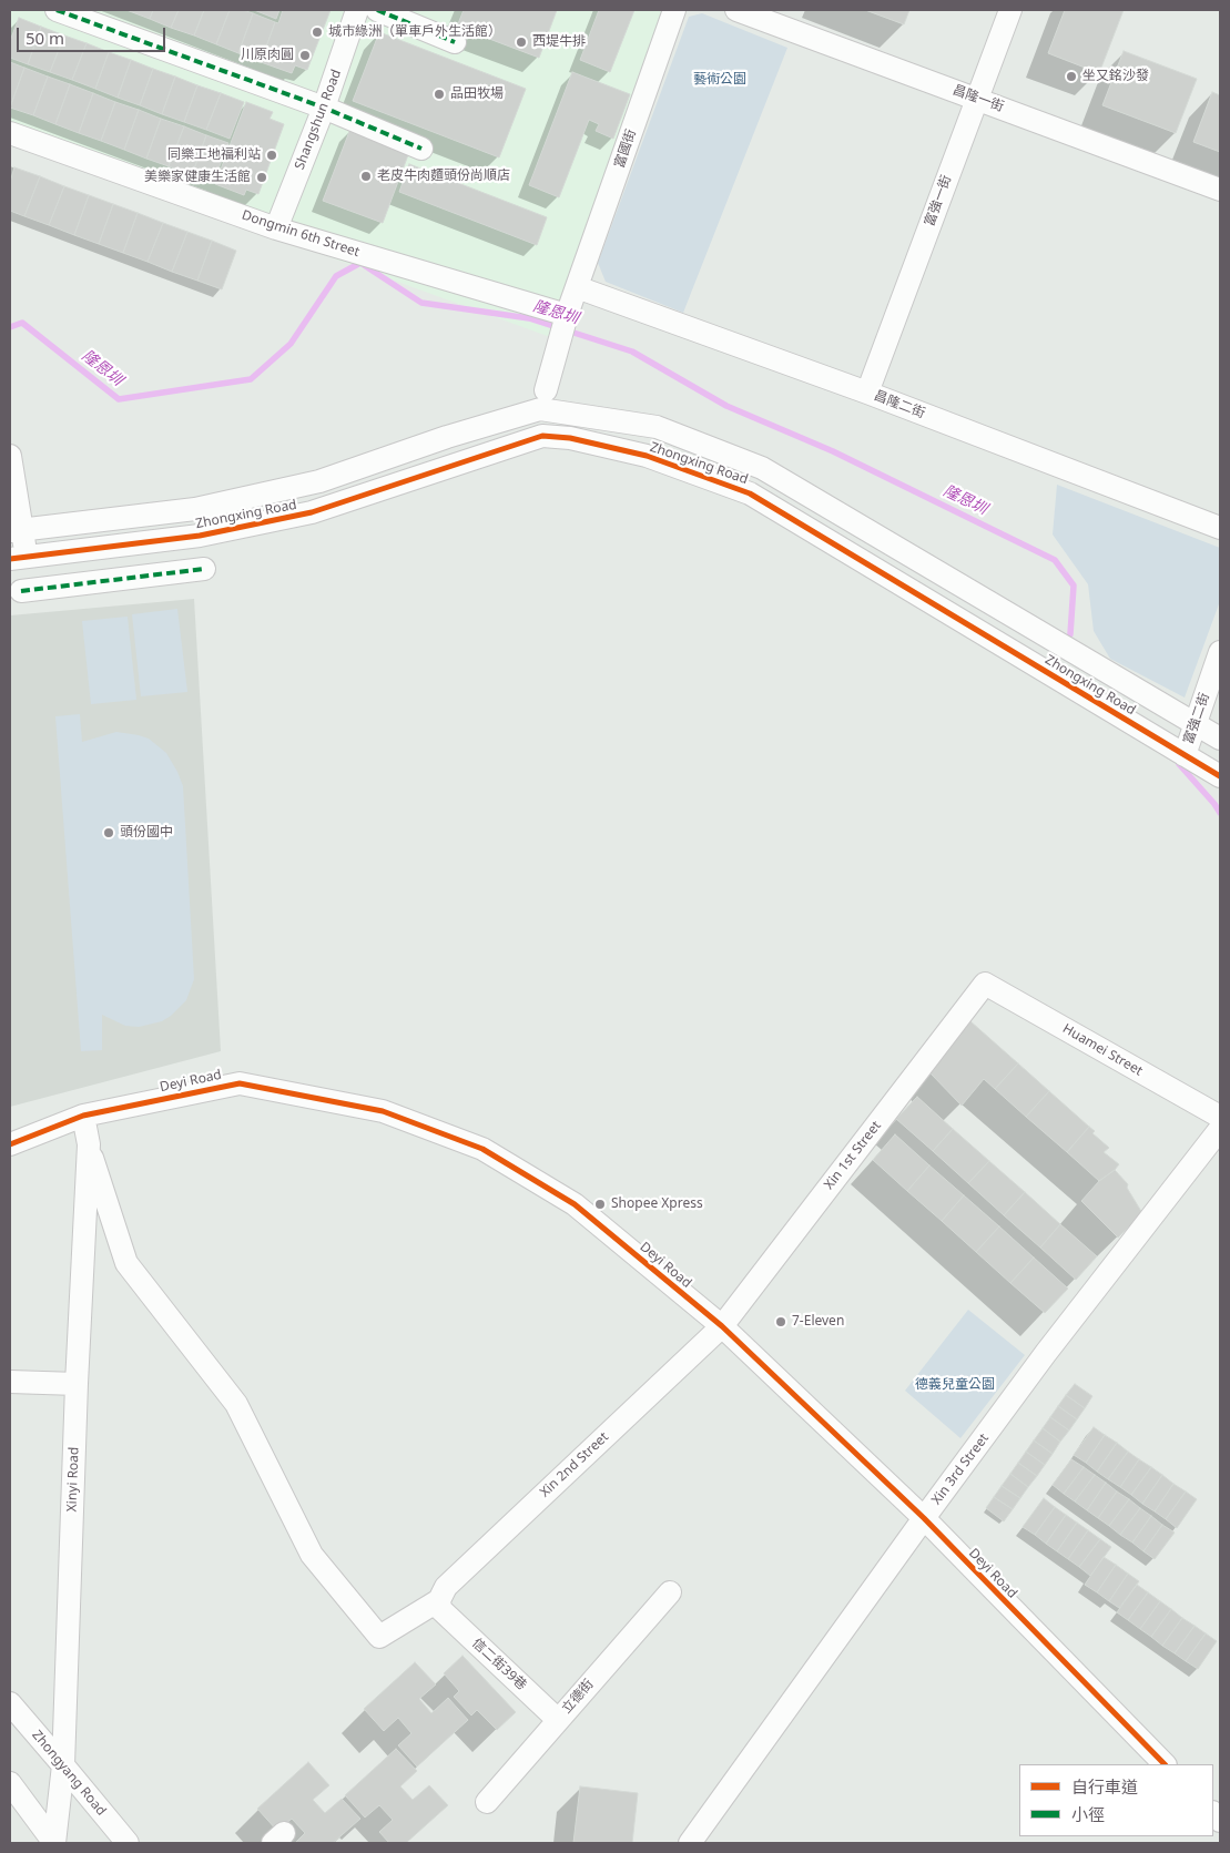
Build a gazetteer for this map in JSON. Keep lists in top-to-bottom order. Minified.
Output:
{"streets":{"street":["昌隆一街","Shangshun Road","富國街","富強一街","Dongmin 6th Street","昌隆二街","Zhongxing Road","富強二街","Huamei Street","Deyi Road","Xin 1st Street","Xin 2nd Street","Xin 3rd Street","Xinyi Road","信二街39巷","立德街","Zhongyang Road"]},"crossings":[["昌隆一街","富強一街"],["Shangshun Road","Dongmin 6th Street"],["富國街","昌隆二街"],["富強一街","昌隆二街"],["Zhongxing Road","富強二街"],["Huamei Street","Xin 1st Street"],["Deyi Road","Xin 1st Street"],["Deyi Road","Xin 2nd Street"],["Deyi Road","Xin 3rd Street"],["Deyi Road","Xinyi Road"],["Xin 1st Street","Xin 2nd Street"],["Xin 2nd Street","信二街39巷"],["Xinyi Road","Zhongyang Road"],["信二街39巷","立德街"]],"water":["隆恩圳"],"parks":["藝術公園","德義兒童公園"],"places":["城市綠洲（單車戶外生活館）","西堤牛排","川原肉圓","坐又銘沙發","品田牧場","同樂工地福利站","老皮牛肉麵頭份尚順店","美樂家健康生活館","頭份國中","Shopee Xpress","7-Eleven"],"legend":["自行車道","小徑"],"scale_bar":"50 m"}
